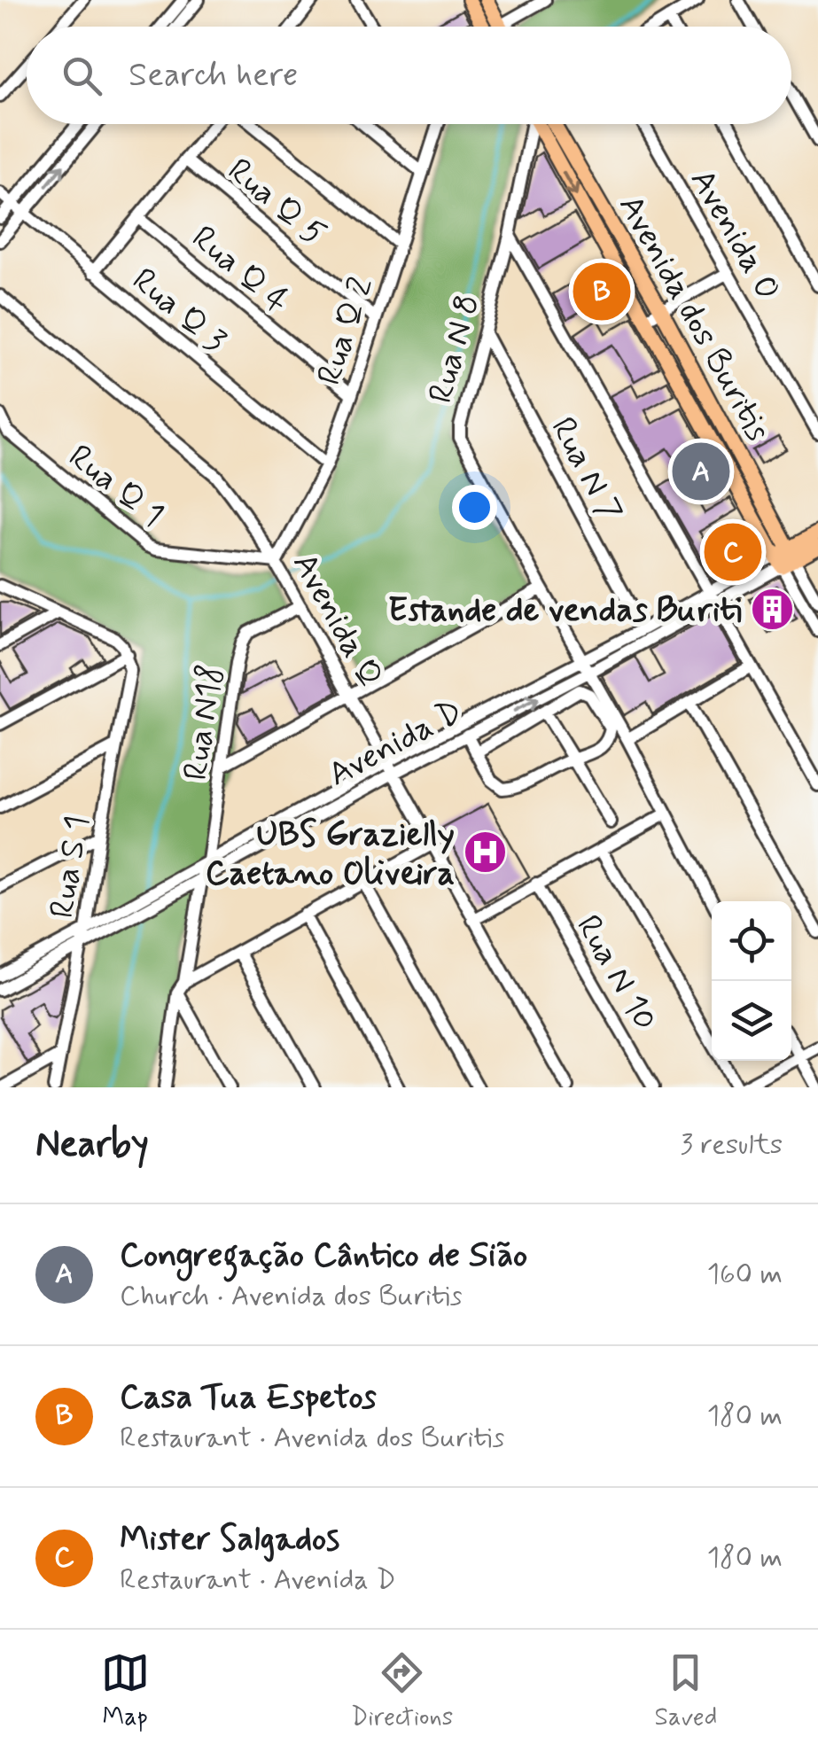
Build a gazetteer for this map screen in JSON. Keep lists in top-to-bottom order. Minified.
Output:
{"streets":{"main road":["Avenida dos Buritis","Avenida D"],"street":["Rua Q 5","Avenida O","Rua Q 4","Rua Q 3","Rua Q 2","Rua N 8","Rua N 7","Rua Q 1","Avenida Q","Rua N18","Rua S 1","Rua N 10"]},"crossings":[["Rua Q 5","Rua Q 2"],["Rua Q 4","Rua Q 2"],["Rua Q 3","Rua Q 2"],["Avenida dos Buritis","Avenida D"],["Rua Q 2","Rua Q 1"],["Rua Q 2","Avenida Q"],["Rua N 8","Rua N 7"],["Rua N 8","Avenida D"],["Rua N 7","Avenida D"],["Rua Q 1","Avenida Q"],["Avenida Q","Rua N18"],["Avenida Q","Avenida D"],["Rua N18","Avenida D"],["Avenida D","Rua S 1"]],"places":{"building":["Estande de vendas Buriti"],"hospital":["UBS Grazielly Caetano Oliveira"]},"page":{"search":"Search here","pins":["B","A","C"],"heading":["Nearby","3 results"],"list":[{"mark":"A","name":"Congregação Cântico de Sião","note":"Church · Avenida dos Buritis","value":"160 m"},{"mark":"B","name":"Casa Tua Espetos","note":"Restaurant · Avenida dos Buritis","value":"180 m"},{"mark":"C","name":"Mister Salgados","note":"Restaurant · Avenida D","value":"180 m"}],"nav":["Map","Directions","Saved"]}}
